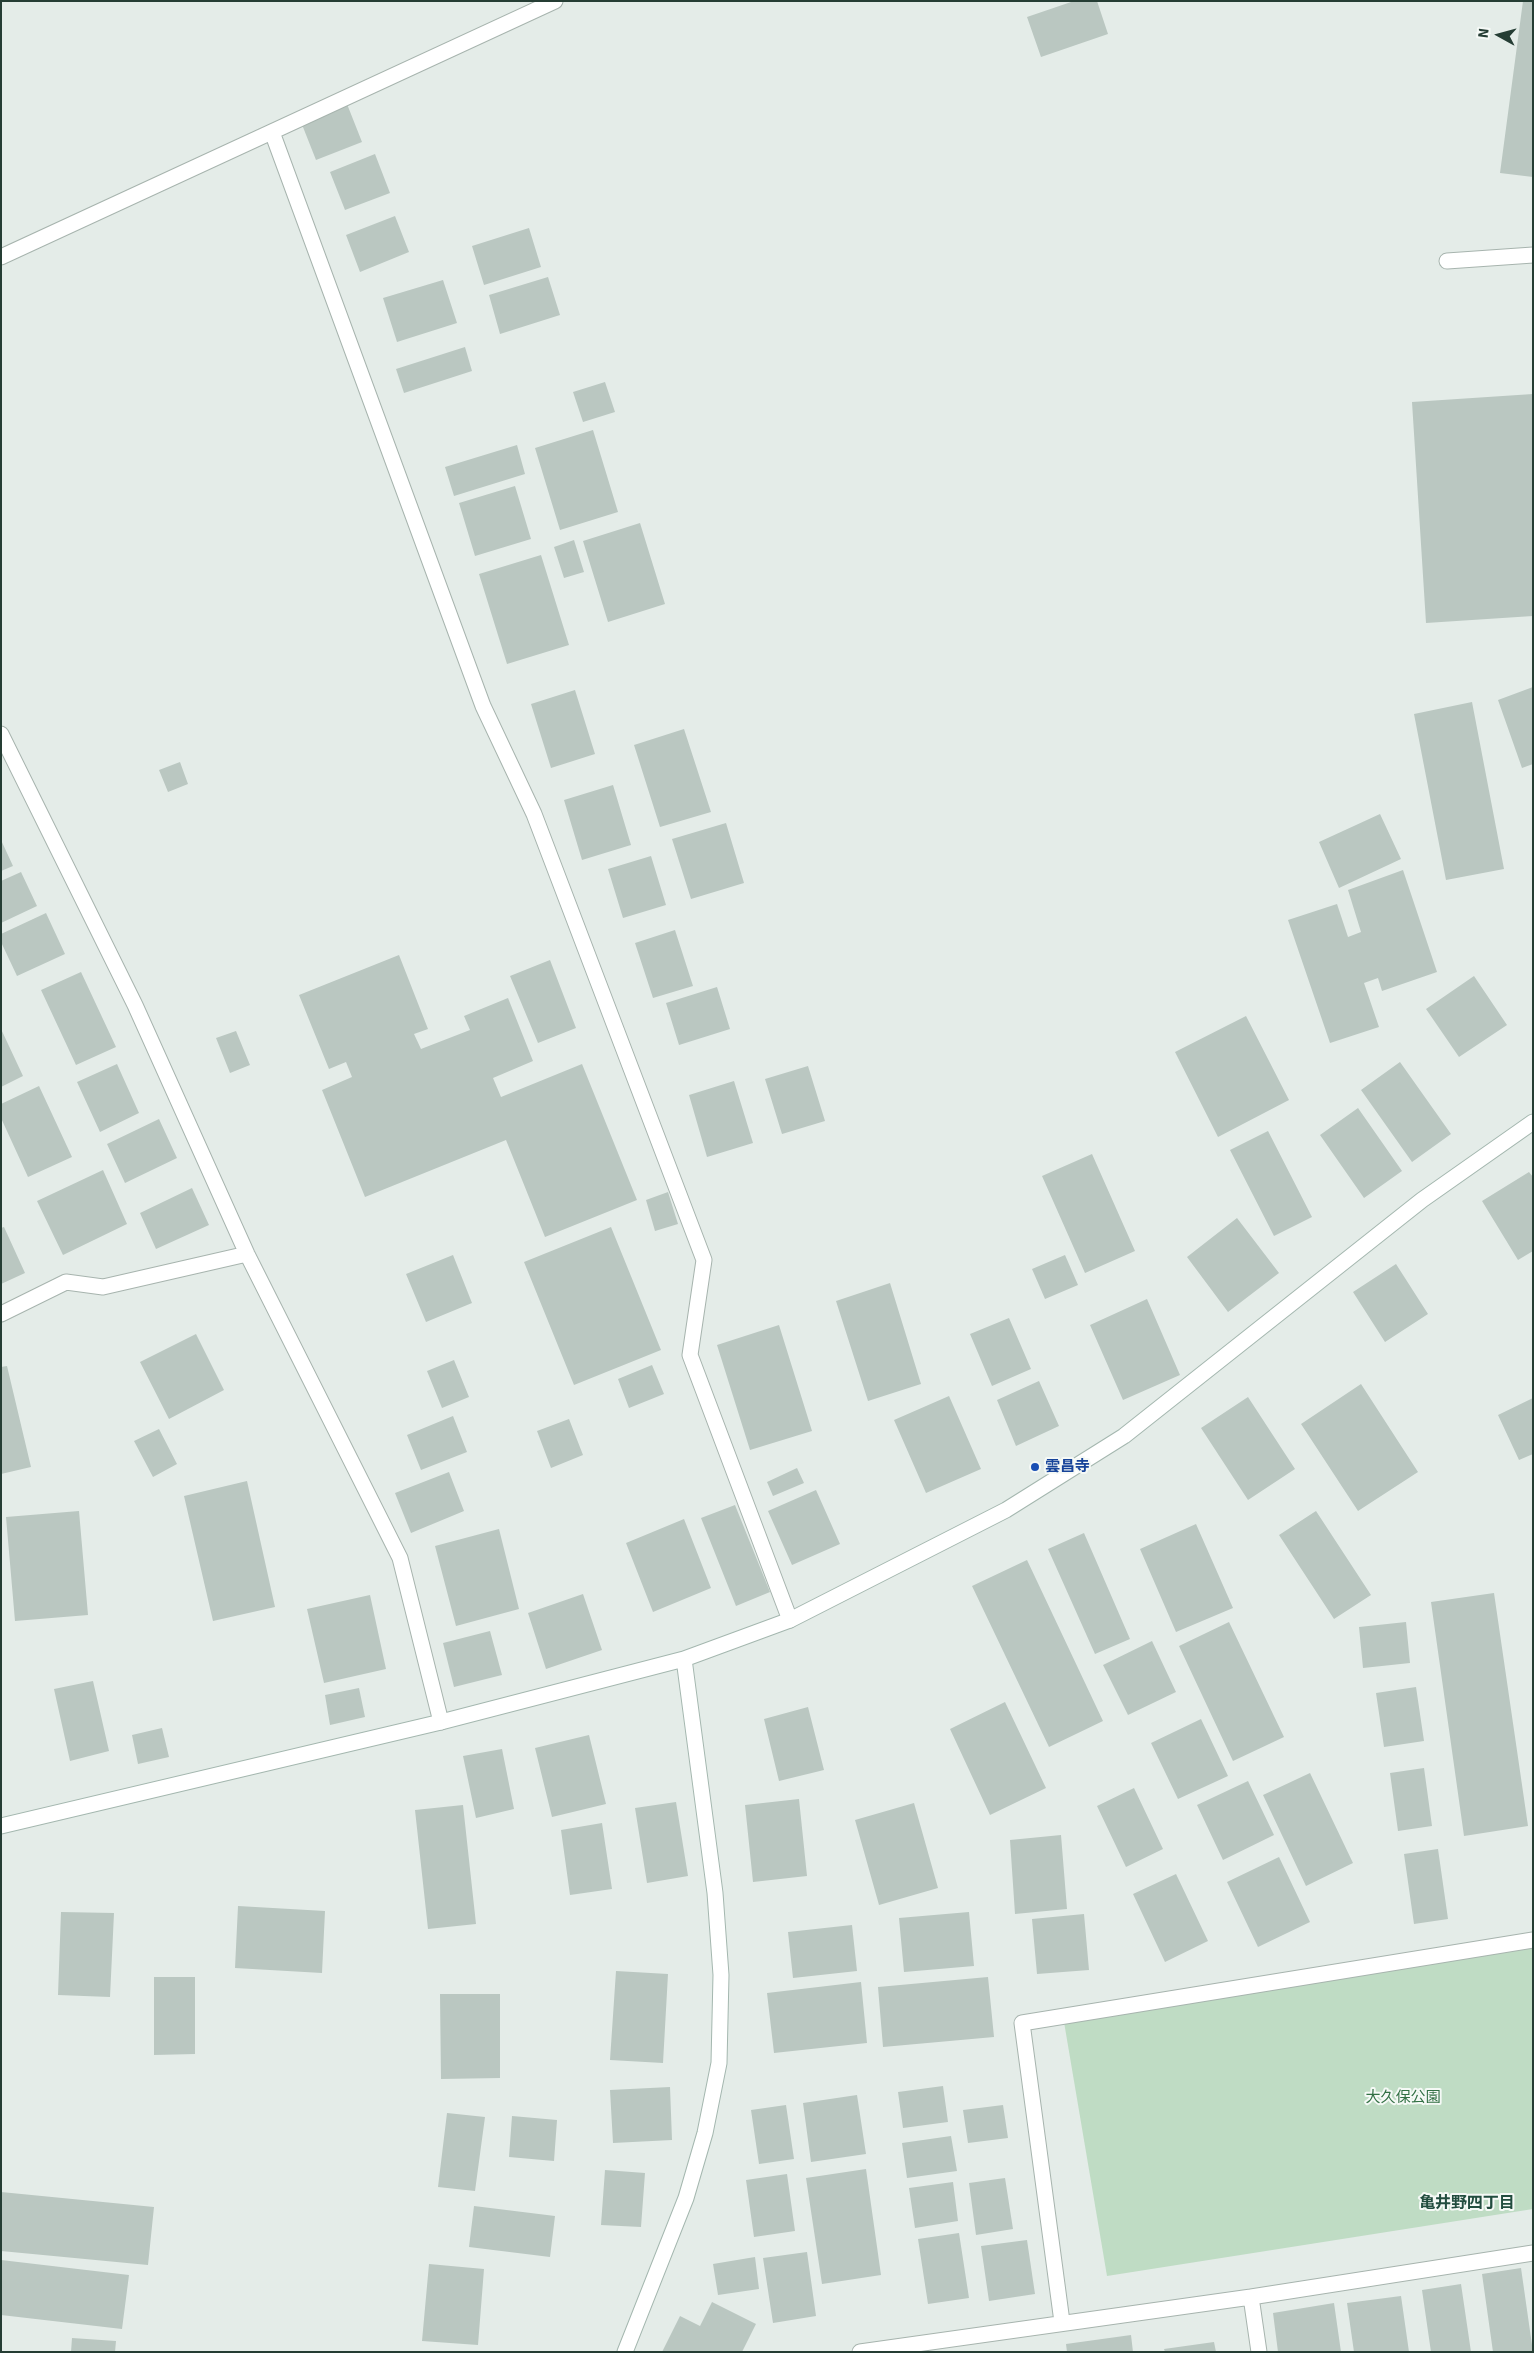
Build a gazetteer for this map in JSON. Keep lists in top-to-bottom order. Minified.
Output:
{"districts":["亀井野四丁目"],"parks":["大久保公園"],"places":["雲昌寺"],"north":"left"}
